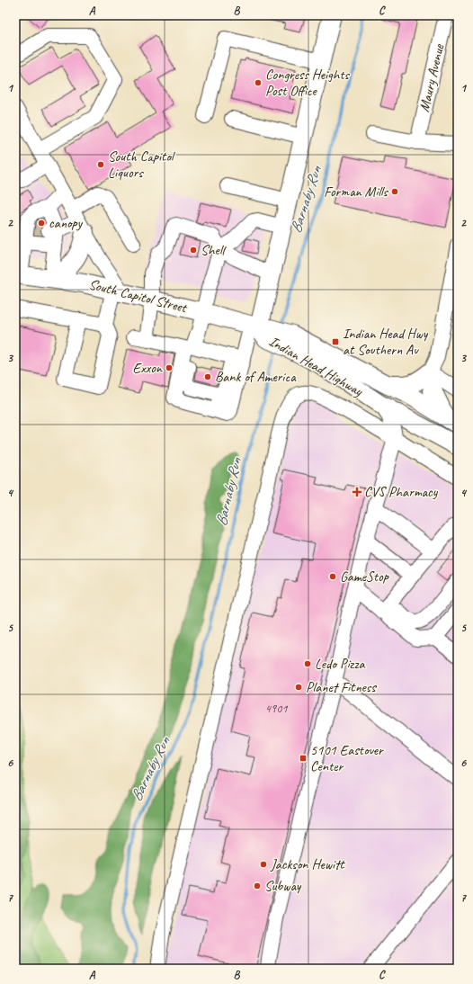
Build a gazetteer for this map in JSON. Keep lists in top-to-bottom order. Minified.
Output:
{"streets":{"main road":["South Capitol Street","Indian Head Highway"],"street":["Maury Avenue"]},"crossings":[["South Capitol Street","Indian Head Highway"]],"water":["Barnaby Run"],"places":{"other":["Congress Heights Post Office","South Capitol Liquors","Forman Mills","canopy","Shell","Exxon","Bank of America","GameStop","Ledo Pizza","Planet Fitness","Jackson Hewitt","Subway"],"transit":["Indian Head Hwy at Southern Av","5101 Eastover Center"],"health":["CVS Pharmacy"]},"house_numbers":["4901"],"grid":{"columns":["A","B","C"],"rows":["1","2","3","4","5","6","7"]}}
